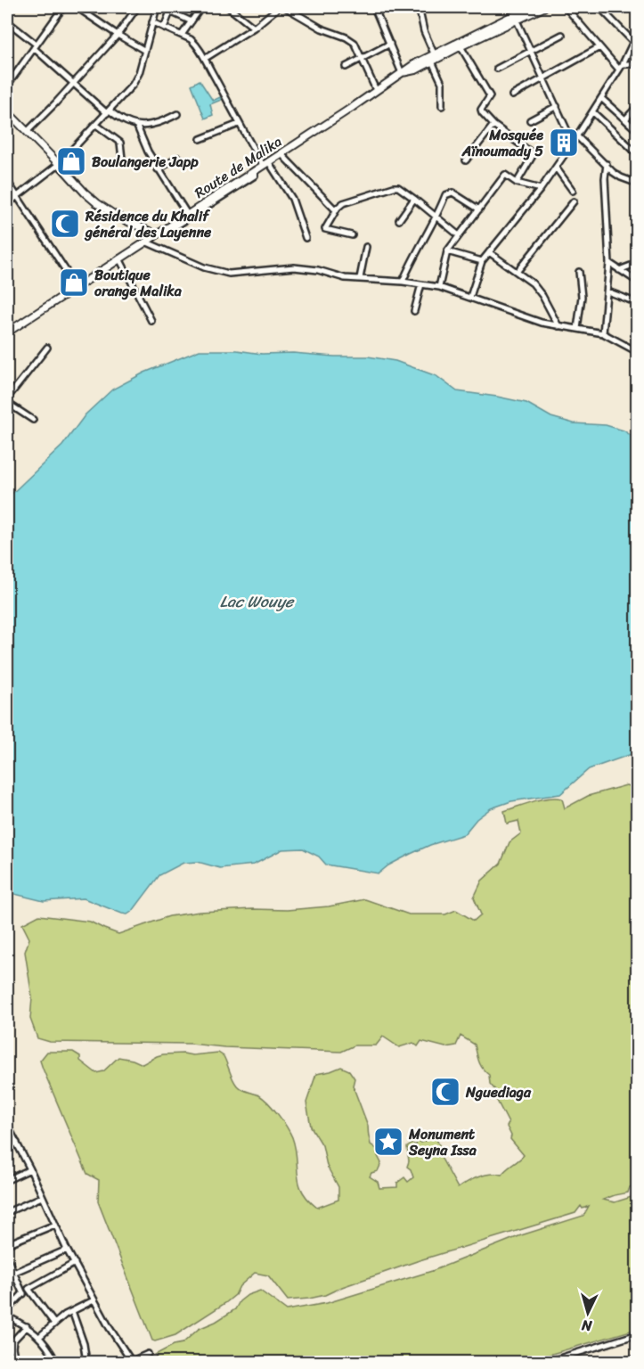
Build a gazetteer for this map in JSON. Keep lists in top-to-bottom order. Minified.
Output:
{"streets":{"main road":["Route de Malika"]},"water":["Lac Wouye"],"places":{"building":["Mosquée Aïnoumady 5"],"shop":["Boulangerie Japp","Boutique orange Malika"],"mosque":["Résidence du Khalif général des Layenne","Nguediaga"],"place":["Monument Seyna Issa"]},"north":"bottom"}
